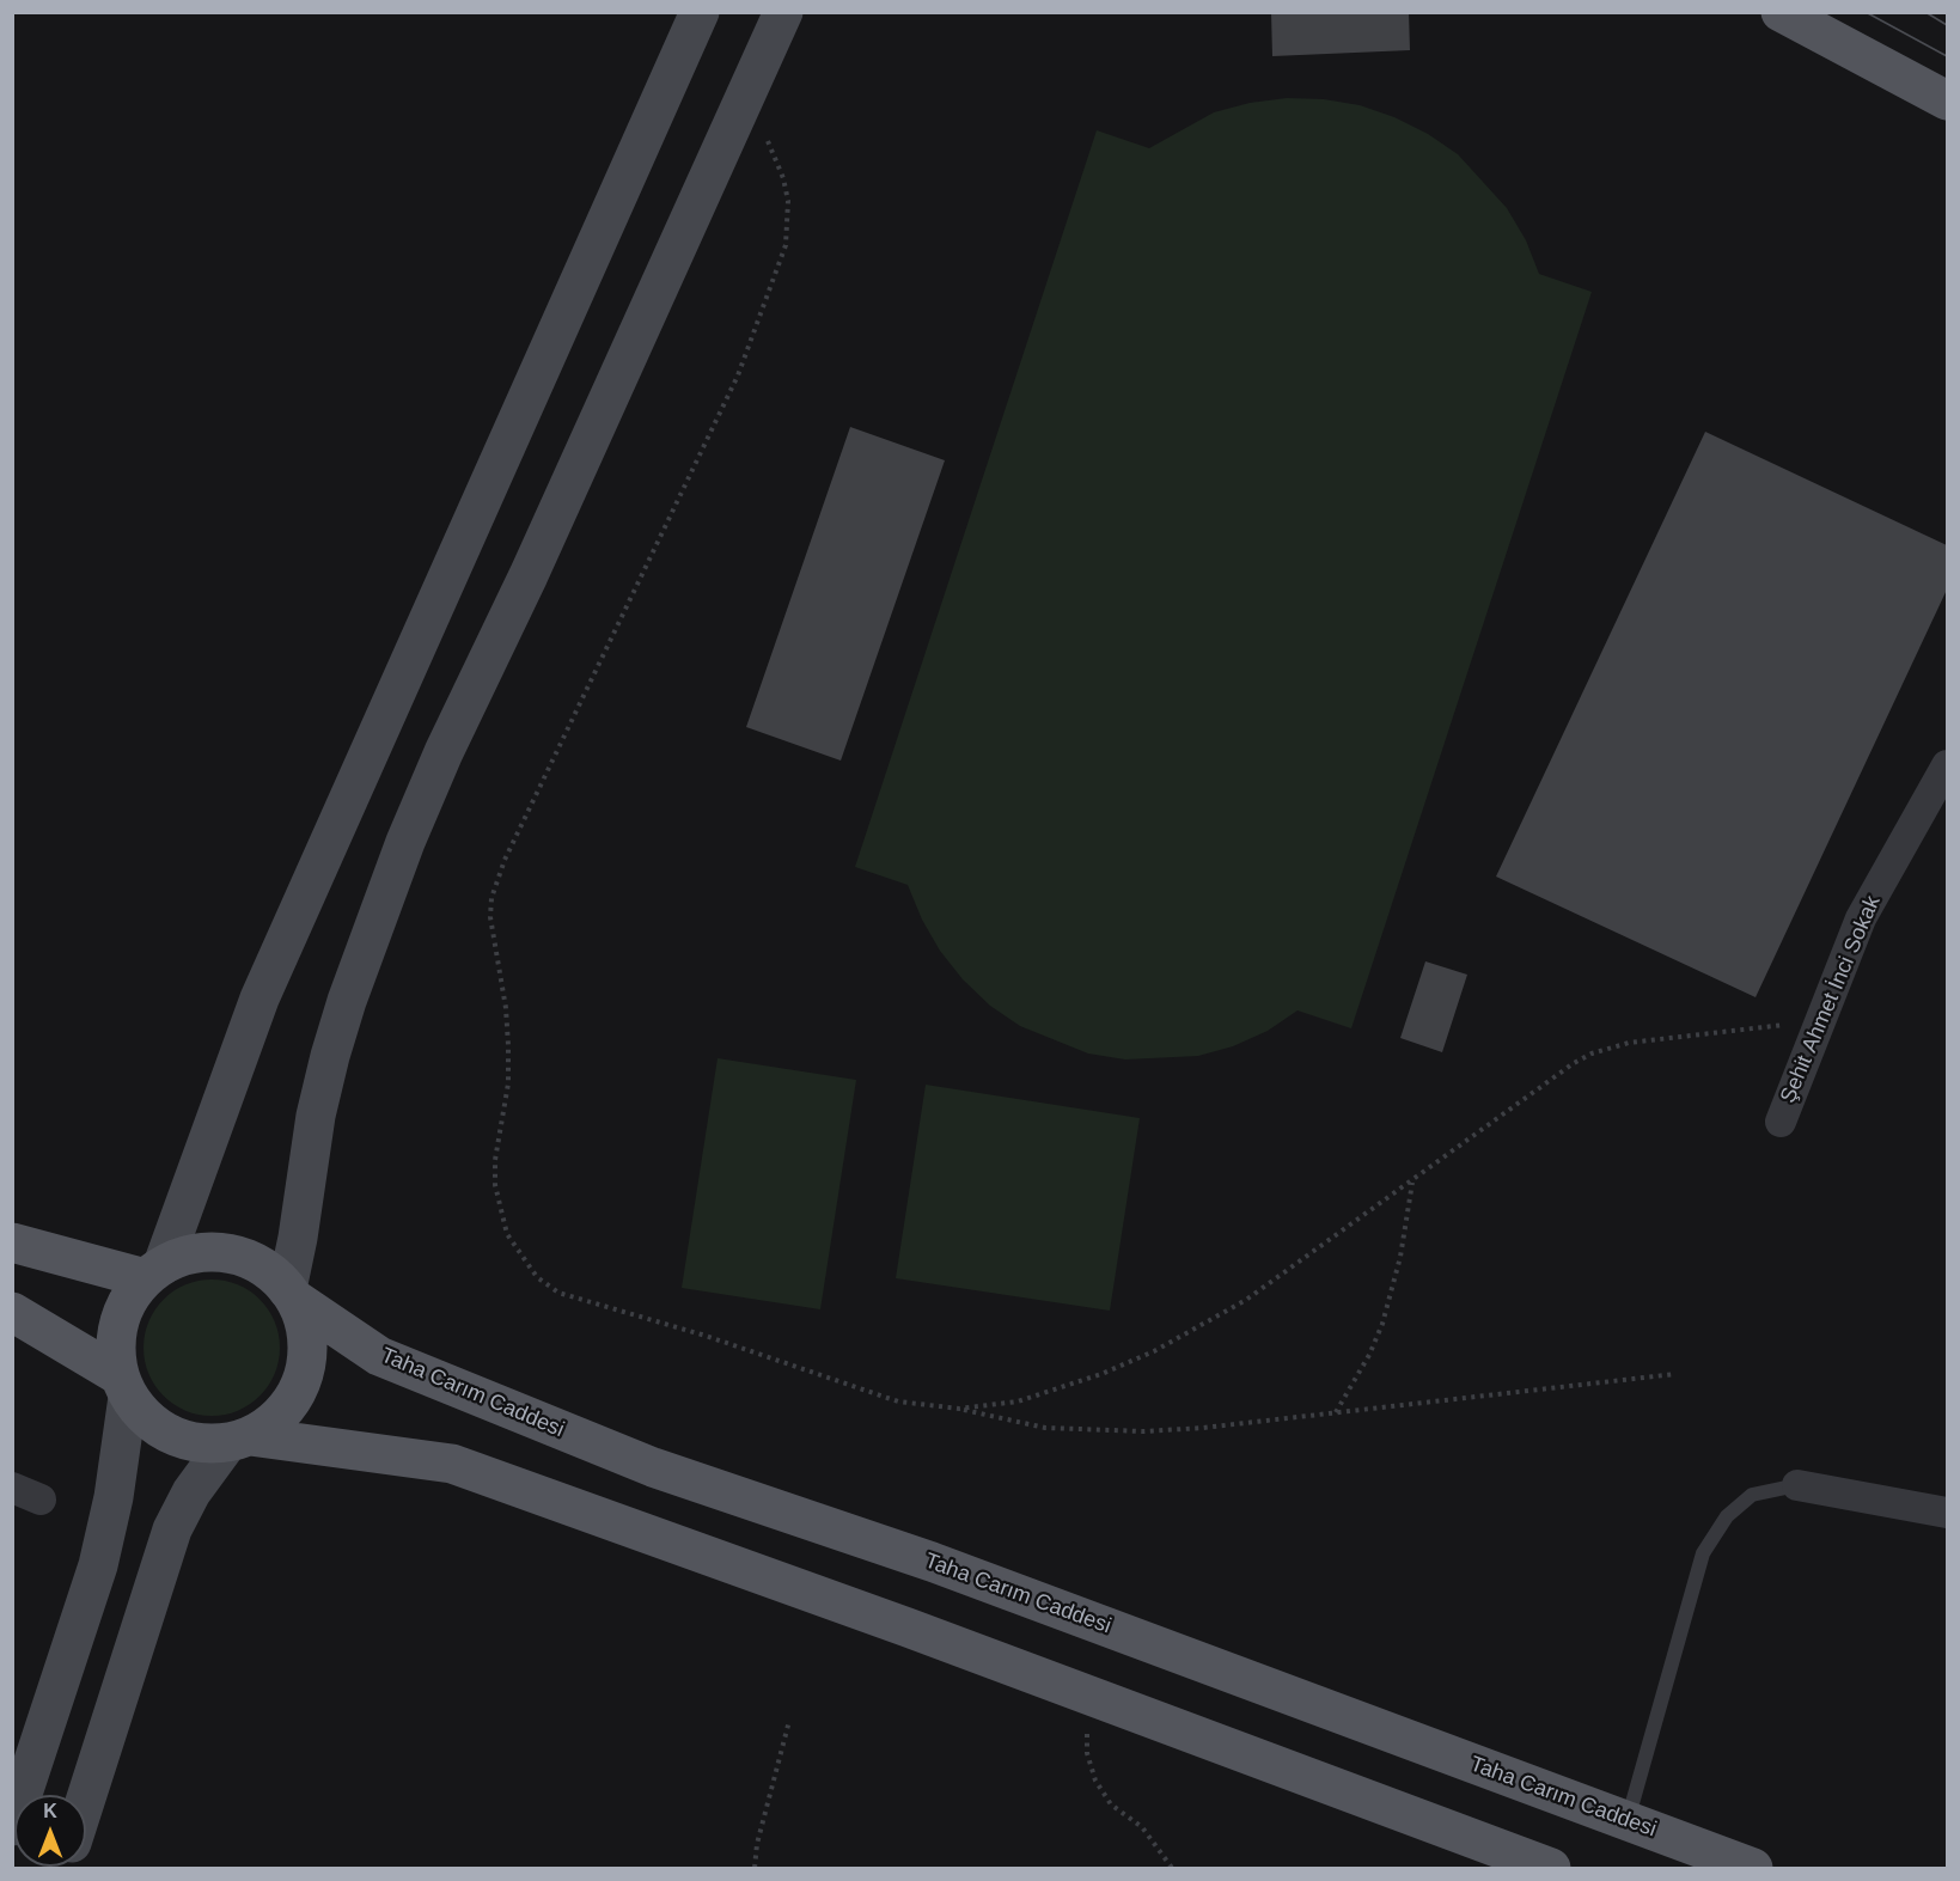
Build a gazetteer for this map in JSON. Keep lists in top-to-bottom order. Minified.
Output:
{"streets":{"main road":["Taha Carım Caddesi"],"street":["Şehit Ahmet İnci Sokak"]},"north":"top"}
